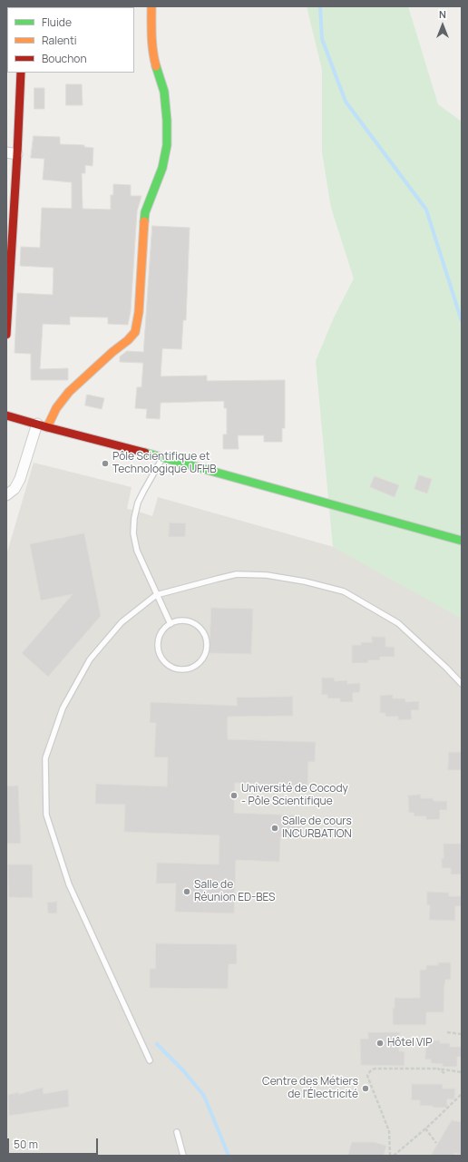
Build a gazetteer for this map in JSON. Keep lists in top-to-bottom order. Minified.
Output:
{"places":["Pôle Scientifique et Technologique UFHB","Université de Cocody - Pôle Scientifique","Salle de cours INCURBATION","Salle de Réunion ED-BES","Hôtel VIP","Centre des Métiers de l'Électricité"],"legend":["Fluide","Ralenti","Bouchon"],"scale_bar":"50 m","north":"top"}
